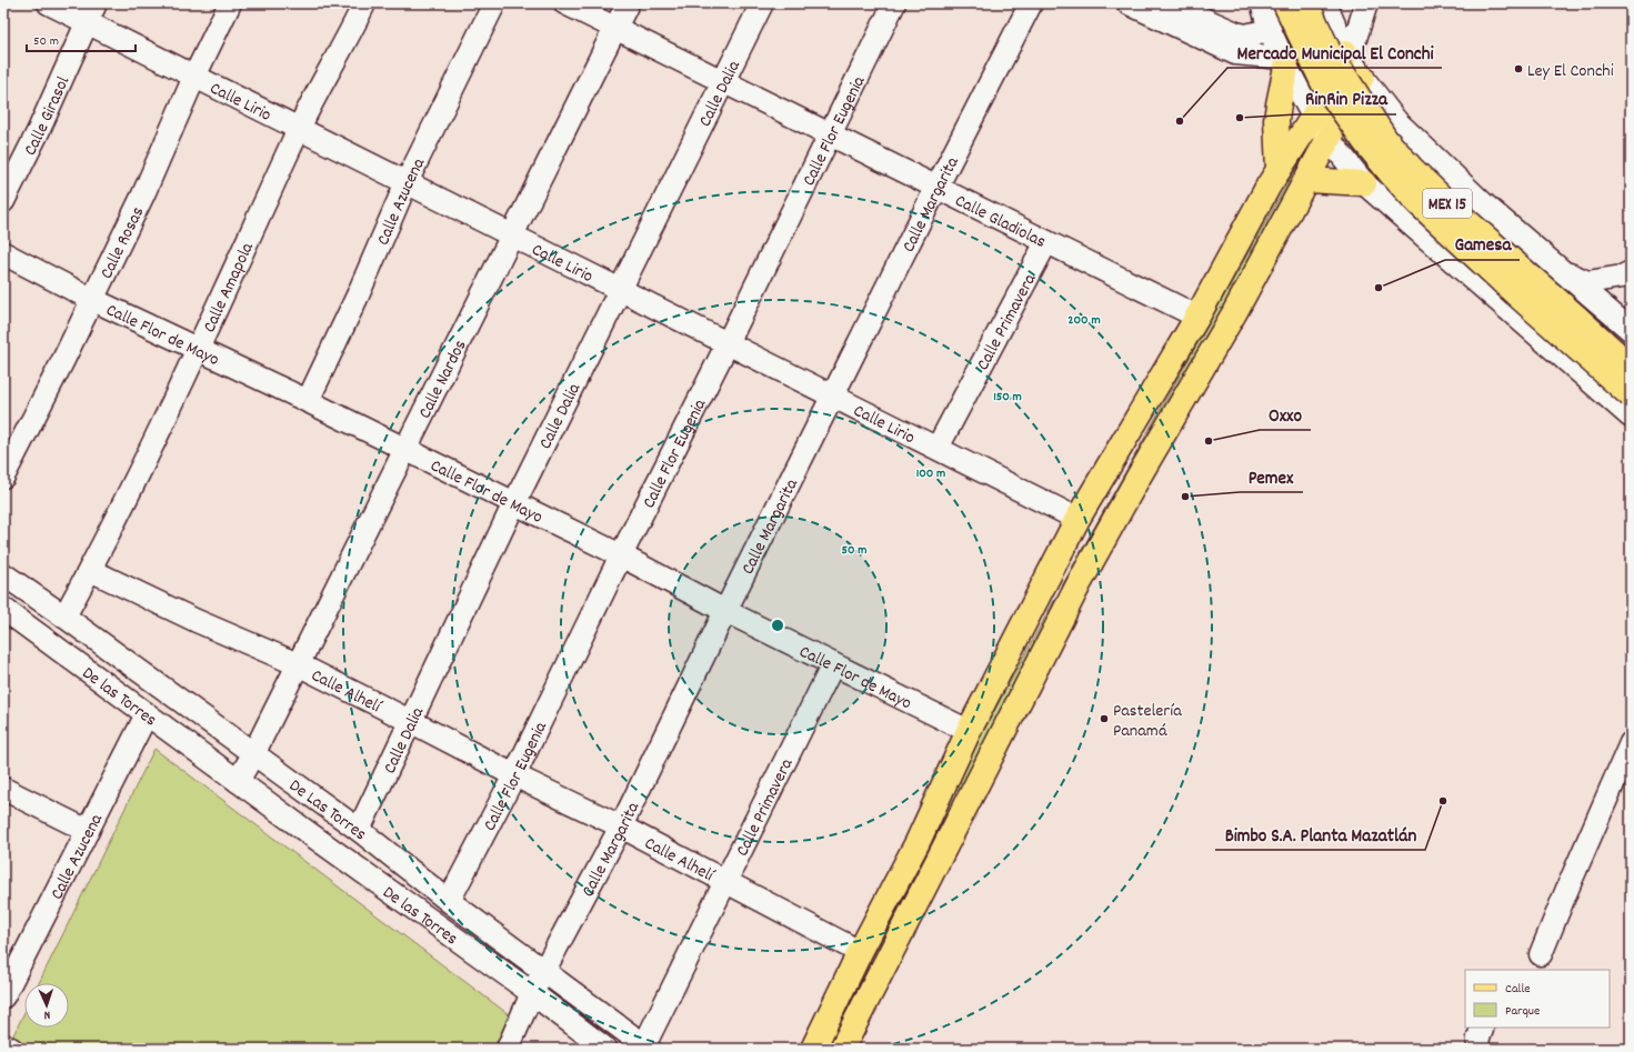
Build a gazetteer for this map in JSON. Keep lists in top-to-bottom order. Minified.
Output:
{"streets":{"main road":["MEX 15"],"street":["Calle Dalia","Calle Lirio","Calle Girasol","Calle Flor Eugenia","Calle Azucena","Calle Margarita","Calle Gladiolas","Calle Rosas","Calle Amapola","Calle Primavera","Calle Flor de Mayo","Calle Nardos","Calle Alhelí","De las Torres","De Las Torres"]},"crossings":[["Calle Dalia","Calle Lirio"],["Calle Dalia","Calle Gladiolas"],["Calle Dalia","Calle Flor de Mayo"],["Calle Dalia","Calle Alhelí"],["Calle Dalia","De Las Torres"],["Calle Lirio","Calle Girasol"],["Calle Lirio","Calle Flor Eugenia"],["Calle Lirio","Calle Azucena"],["Calle Lirio","Calle Margarita"],["Calle Lirio","Calle Rosas"],["Calle Lirio","Calle Amapola"],["Calle Lirio","Calle Primavera"],["Calle Lirio","Calle Nardos"],["Calle Flor Eugenia","Calle Gladiolas"],["Calle Flor Eugenia","Calle Flor de Mayo"],["Calle Flor Eugenia","Calle Alhelí"],["Calle Flor Eugenia","De Las Torres"],["Calle Azucena","Calle Flor de Mayo"],["Calle Azucena","De las Torres"],["Calle Margarita","Calle Gladiolas"],["Calle Margarita","Calle Flor de Mayo"],["Calle Margarita","Calle Alhelí"],["Calle Margarita","De las Torres"],["Calle Margarita","De Las Torres"],["Calle Gladiolas","Calle Primavera"],["Calle Gladiolas","Calle Nardos"],["Calle Rosas","Calle Flor de Mayo"],["Calle Amapola","Calle Flor de Mayo"],["Calle Amapola","Calle Alhelí"],["Calle Amapola","De Las Torres"],["Calle Primavera","Calle Flor de Mayo"],["Calle Primavera","Calle Alhelí"],["Calle Primavera","De Las Torres"],["Calle Flor de Mayo","Calle Nardos"],["Calle Nardos","Calle Alhelí"],["Calle Nardos","De Las Torres"]],"places":["Ley El Conchi","RinRin Pizza","Mercado Municipal El Conchi","Gamesa","Oxxo","Pemex","Pastelería Panamá","Bimbo S.A. Planta Mazatlán"],"legend":["Calle","Parque"],"scale_bar":"50 m","north":"bottom","rings":["200 m","150 m","100 m","50 m"]}
